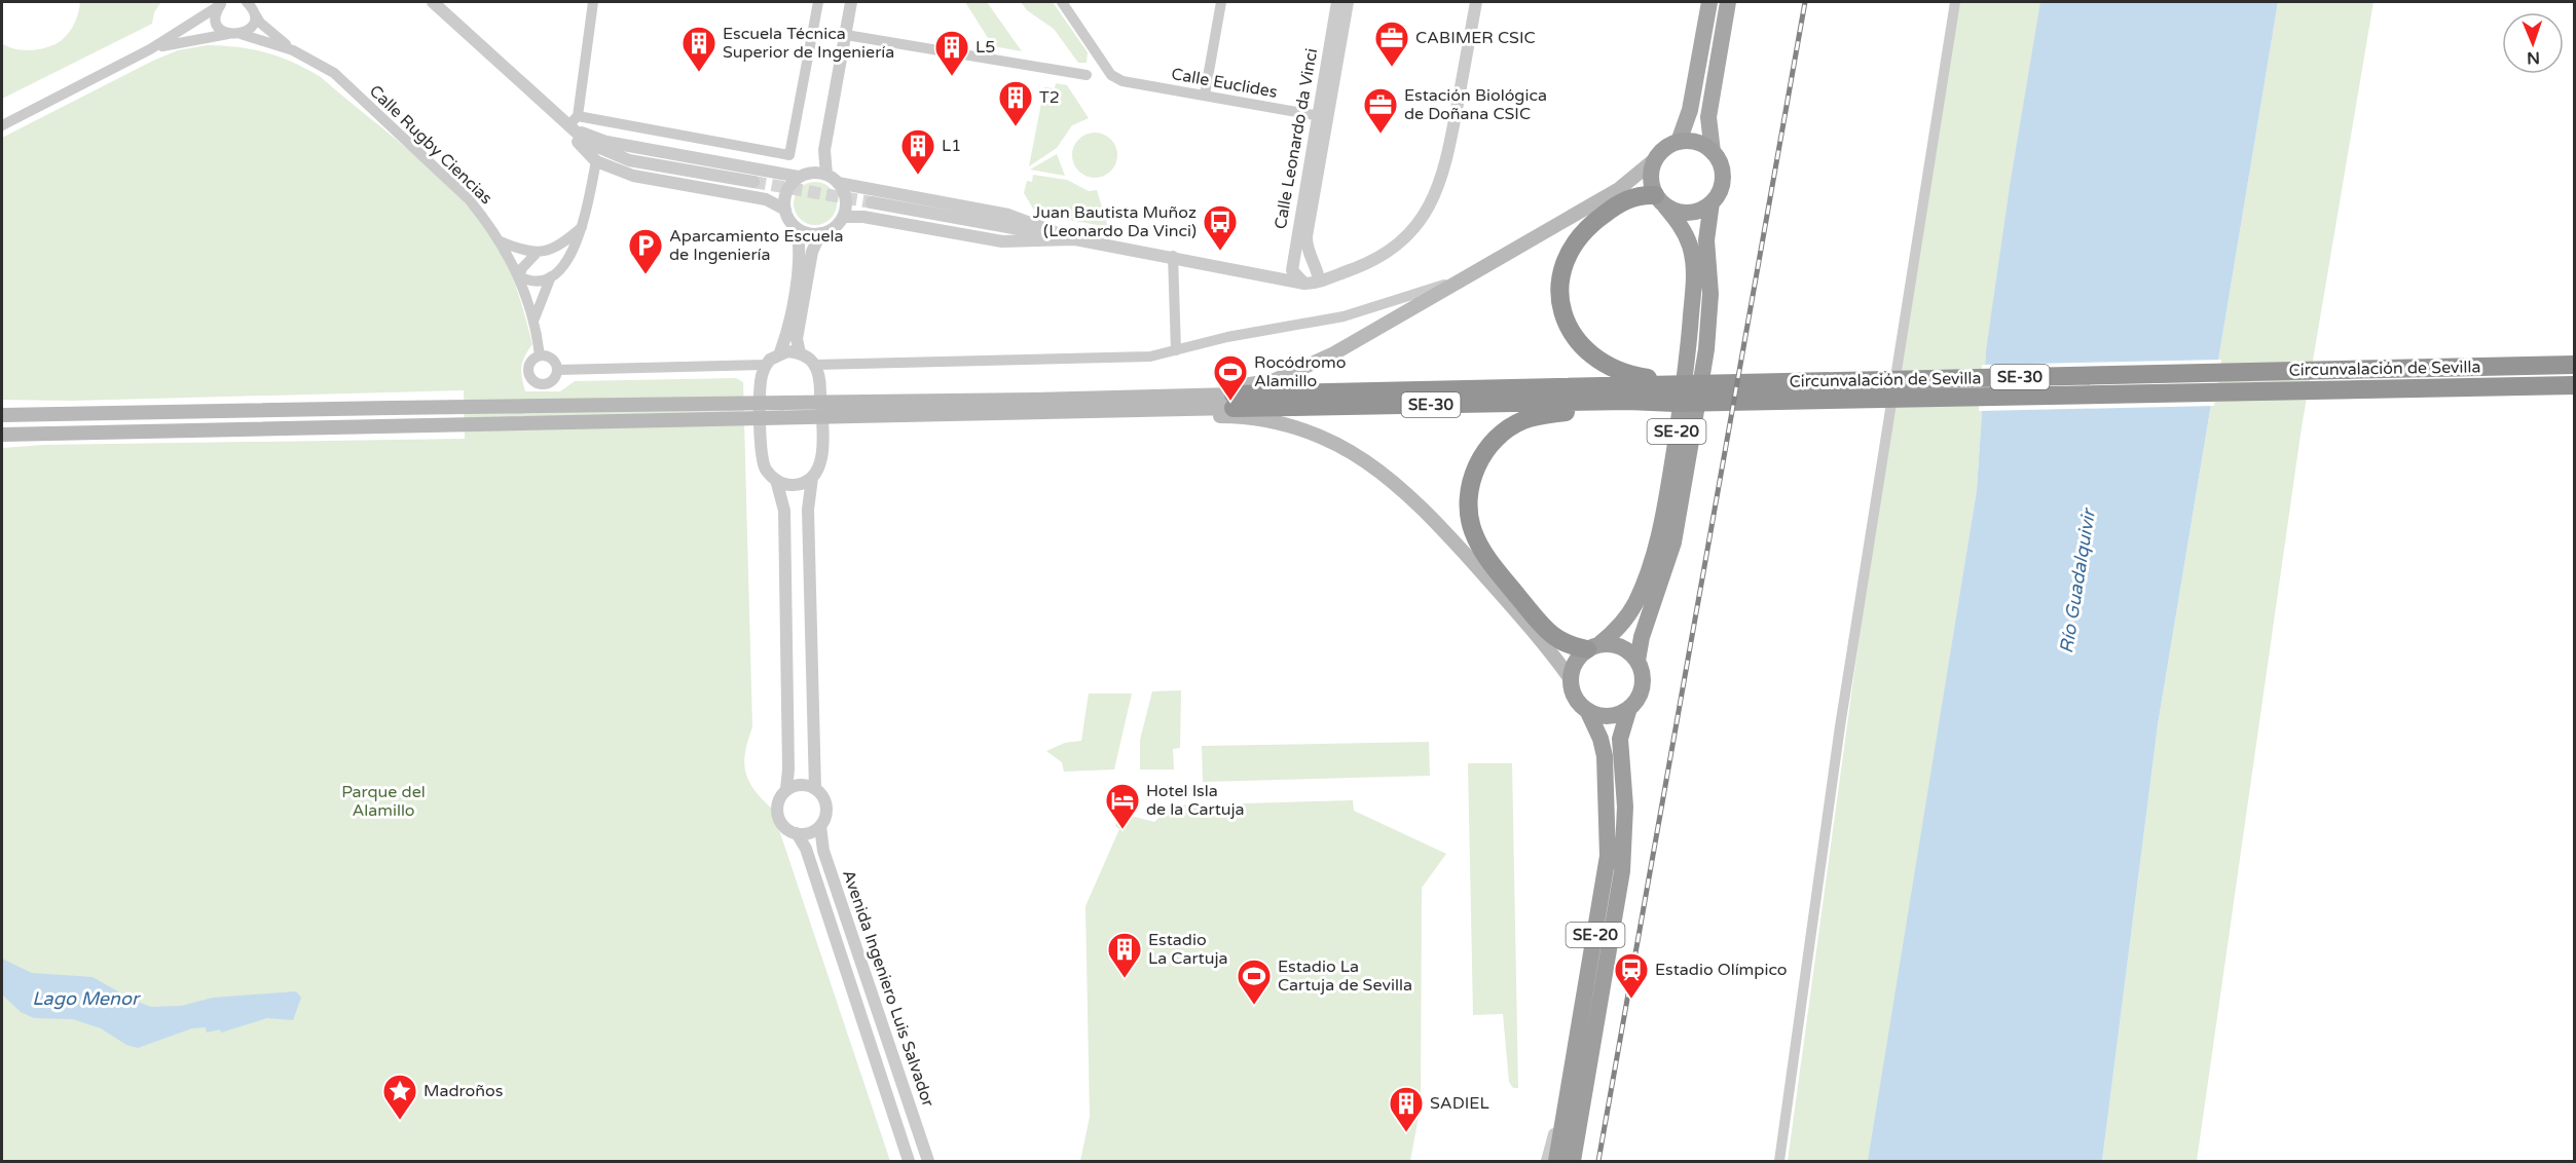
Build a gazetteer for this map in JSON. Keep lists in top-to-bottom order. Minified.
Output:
{"streets":{"highway":["Circunvalación de Sevilla","SE-30","SE-20"],"street":["Calle Euclides","Calle Leonardo da Vinci","Calle Rugby Ciencias","Avenida Ingeniero Luis Salvador"]},"crossings":[["Calle Euclides","Calle Leonardo da Vinci"],["Circunvalación de Sevilla","SE-30"]],"water":["Río Guadalquivir","Lago Menor"],"parks":["Parque del Alamillo"],"places":{"office":["CABIMER CSIC","Estación Biológica de Doñana CSIC"],"building":["Escuela Técnica Superior de Ingeniería","L5","T2","L1","Estadio La Cartuja","SADIEL"],"bus stop":["Juan Bautista Muñoz (Leonardo Da Vinci)"],"parking":["Aparcamiento Escuela de Ingeniería"],"sports":["Rocódromo Alamillo","Estadio La Cartuja de Sevilla"],"hotel":["Hotel Isla de la Cartuja"],"station":["Estadio Olímpico"],"place":["Madroños"]},"north":"bottom"}
